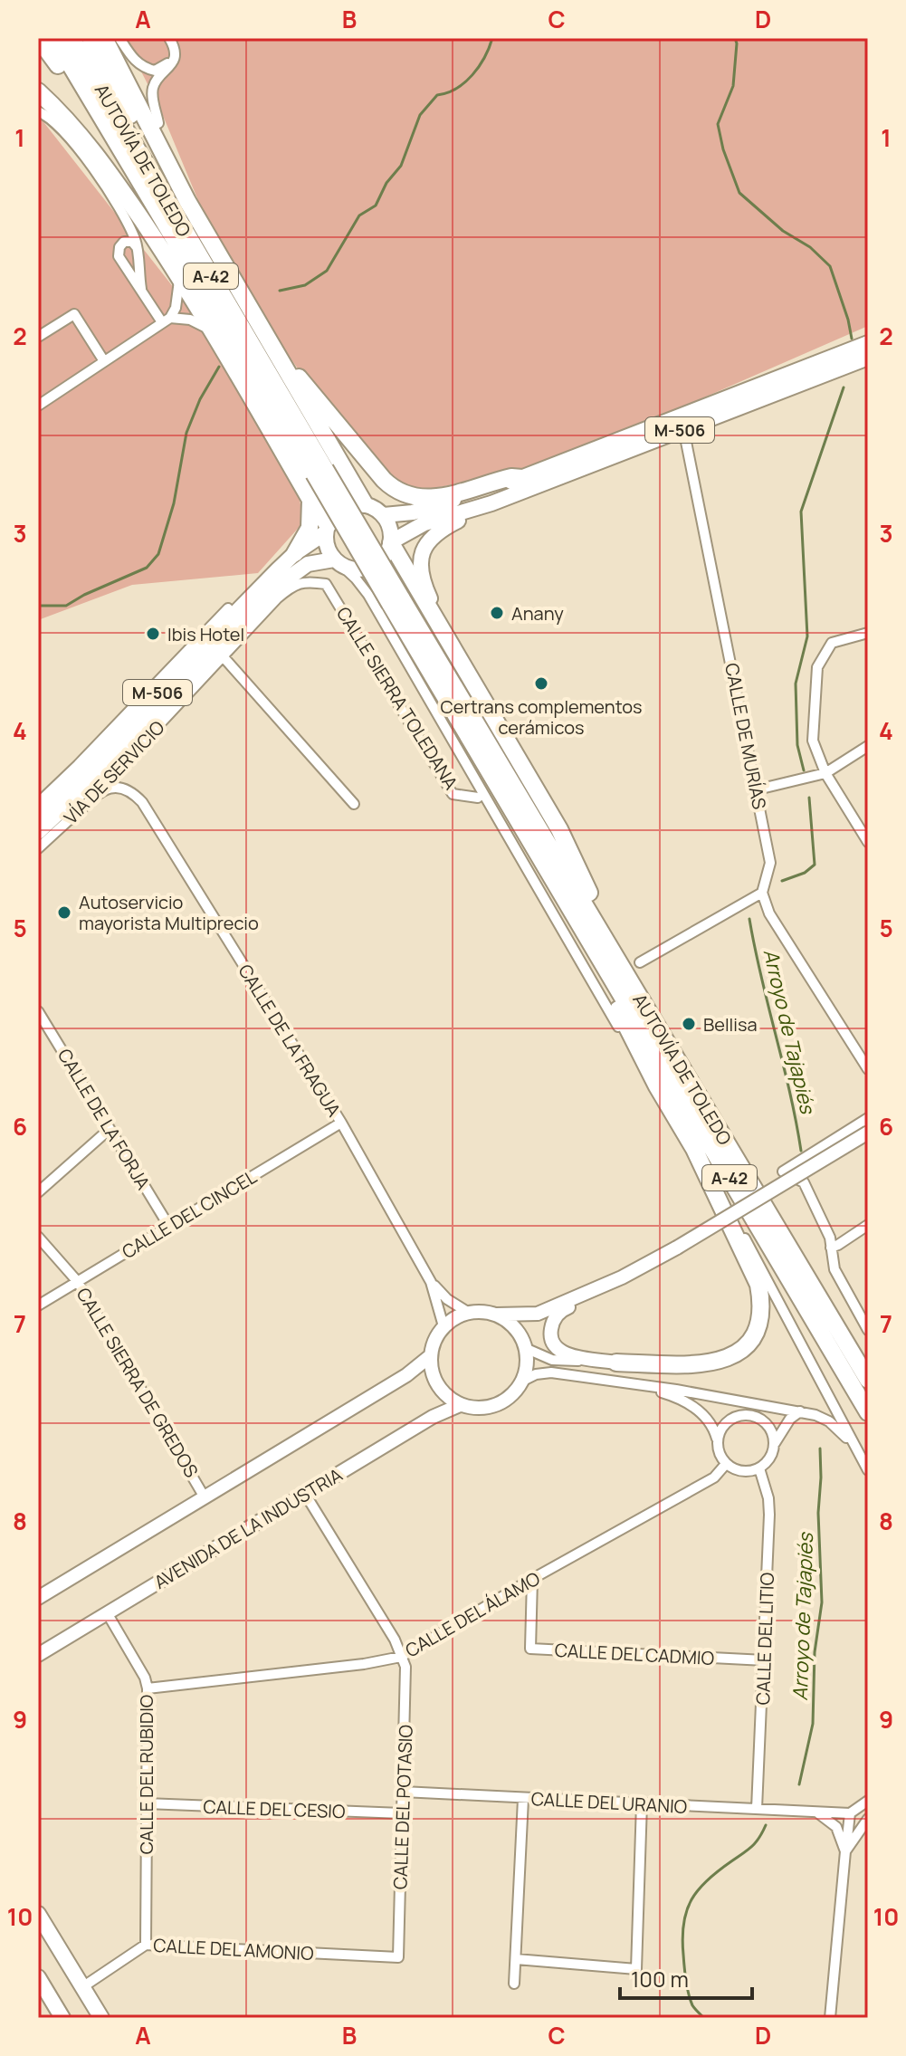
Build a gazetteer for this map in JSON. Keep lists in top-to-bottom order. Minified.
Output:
{"streets":{"highway":["AUTOVÍA DE TOLEDO","A-42"],"main road":["M-506"],"street":["CALLE SIERRA TOLEDANA","CALLE DE MURÍAS","VÍA DE SERVICIO","CALLE DE LA FRAGUA","CALLE DE LA FORJA","CALLE DEL CINCEL","CALLE SIERRA DE GREDOS","AVENIDA DE LA INDUSTRIA","CALLE DEL ÁLAMO","CALLE DEL LITIO","CALLE DEL CADMIO","CALLE DEL RUBIDIO","CALLE DEL URANIO","CALLE DEL POTASIO","CALLE DEL CESIO","CALLE DEL AMONIO"]},"crossings":[["AUTOVÍA DE TOLEDO","A-42"],["M-506","VÍA DE SERVICIO"],["CALLE SIERRA TOLEDANA","VÍA DE SERVICIO"],["VÍA DE SERVICIO","CALLE DE LA FRAGUA"],["CALLE DE LA FRAGUA","CALLE DEL CINCEL"],["CALLE DE LA FRAGUA","AVENIDA DE LA INDUSTRIA"],["CALLE DE LA FORJA","CALLE DEL CINCEL"],["CALLE DEL CINCEL","CALLE SIERRA DE GREDOS"],["AVENIDA DE LA INDUSTRIA","CALLE DEL RUBIDIO"],["AVENIDA DE LA INDUSTRIA","CALLE DEL POTASIO"],["CALLE DEL ÁLAMO","CALLE DEL LITIO"],["CALLE DEL ÁLAMO","CALLE DEL CADMIO"],["CALLE DEL ÁLAMO","CALLE DEL RUBIDIO"],["CALLE DEL ÁLAMO","CALLE DEL POTASIO"],["CALLE DEL LITIO","CALLE DEL CADMIO"],["CALLE DEL LITIO","CALLE DEL URANIO"],["CALLE DEL RUBIDIO","CALLE DEL CESIO"],["CALLE DEL RUBIDIO","CALLE DEL AMONIO"],["CALLE DEL URANIO","CALLE DEL POTASIO"],["CALLE DEL POTASIO","CALLE DEL CESIO"],["CALLE DEL POTASIO","CALLE DEL AMONIO"]],"water":["Arroyo de Tajapiés"],"places":["Anany","Ibis Hotel","Certrans complementos cerámicos","Autoservicio mayorista Multiprecio","Bellisa"],"scale_bar":"100 m","grid":{"columns":["A","B","C","D"],"rows":["1","2","3","4","5","6","7","8","9","10"]}}
